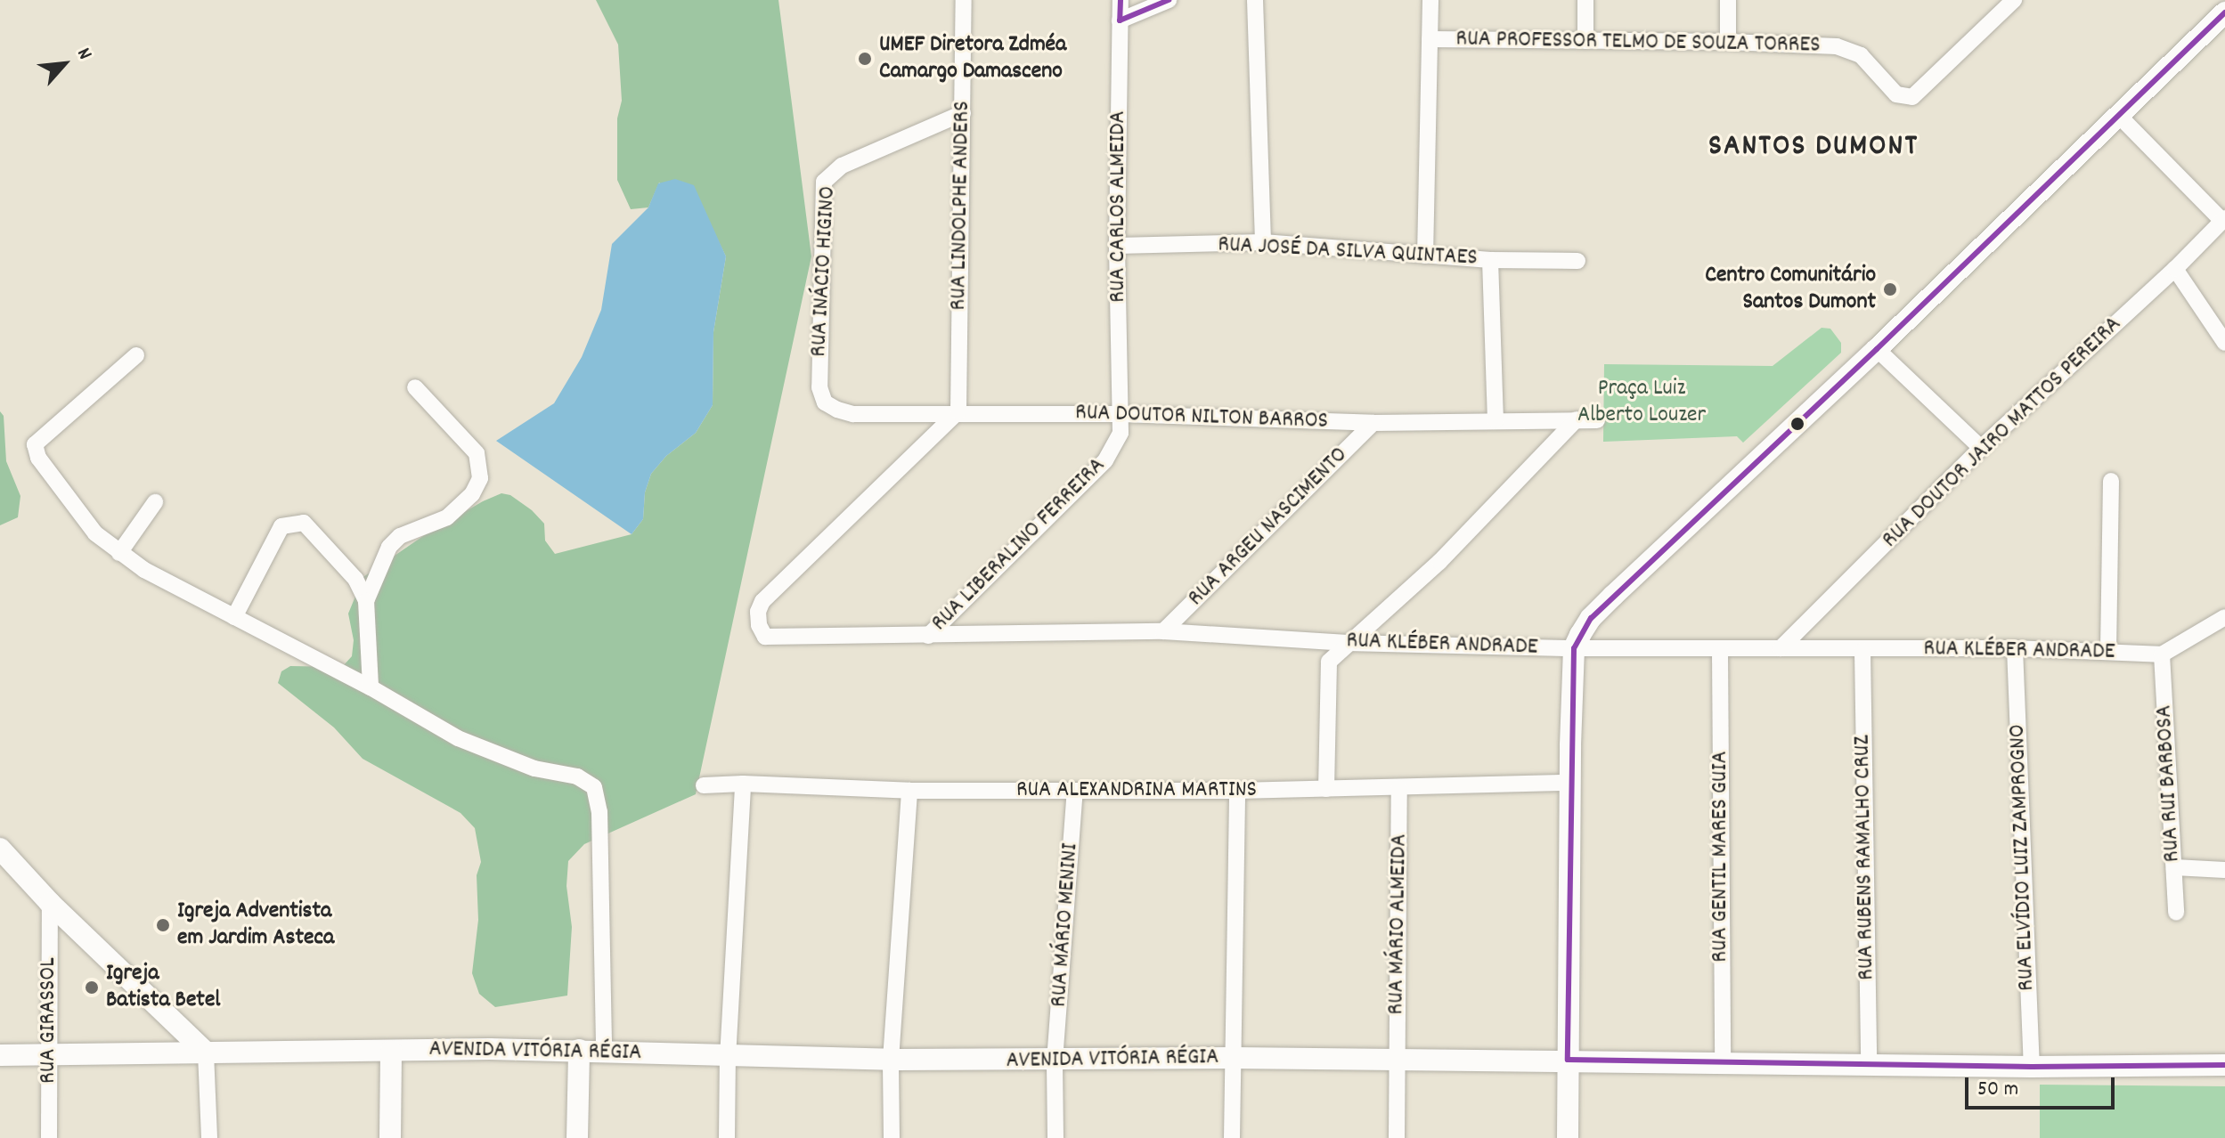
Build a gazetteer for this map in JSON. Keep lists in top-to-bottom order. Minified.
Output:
{"streets":{"street":["RUA PROFESSOR TELMO DE SOUZA TORRES","RUA LINDOLPHE ANDERS","RUA CARLOS ALMEIDA","RUA JOSÉ DA SILVA QUINTAES","RUA INÁCIO HIGINO","RUA DOUTOR NILTON BARROS","RUA DOUTOR JAIRO MATTOS PEREIRA","RUA ARGEU NASCIMENTO","RUA LIBERALINO FERREIRA","RUA KLÉBER ANDRADE","RUA RUI BARBOSA","RUA ALEXANDRINA MARTINS","RUA GENTIL MARES GUIA","RUA RUBENS RAMALHO CRUZ","RUA ELVÍDIO LUIZ ZAMPROGNO","RUA MÁRIO ALMEIDA","RUA MÁRIO MENINI","RUA GIRASSOL","AVENIDA VITÓRIA RÉGIA"]},"crossings":[["RUA LINDOLPHE ANDERS","RUA INÁCIO HIGINO"],["RUA LINDOLPHE ANDERS","RUA DOUTOR NILTON BARROS"],["RUA LINDOLPHE ANDERS","RUA KLÉBER ANDRADE"],["RUA CARLOS ALMEIDA","RUA JOSÉ DA SILVA QUINTAES"],["RUA CARLOS ALMEIDA","RUA DOUTOR NILTON BARROS"],["RUA CARLOS ALMEIDA","RUA LIBERALINO FERREIRA"],["RUA INÁCIO HIGINO","RUA DOUTOR NILTON BARROS"],["RUA DOUTOR NILTON BARROS","RUA ARGEU NASCIMENTO"],["RUA DOUTOR NILTON BARROS","RUA LIBERALINO FERREIRA"],["RUA DOUTOR NILTON BARROS","RUA KLÉBER ANDRADE"],["RUA DOUTOR JAIRO MATTOS PEREIRA","RUA KLÉBER ANDRADE"],["RUA ARGEU NASCIMENTO","RUA KLÉBER ANDRADE"],["RUA LIBERALINO FERREIRA","RUA KLÉBER ANDRADE"],["RUA KLÉBER ANDRADE","RUA RUI BARBOSA"],["RUA KLÉBER ANDRADE","RUA GENTIL MARES GUIA"],["RUA KLÉBER ANDRADE","RUA RUBENS RAMALHO CRUZ"],["RUA KLÉBER ANDRADE","RUA ELVÍDIO LUIZ ZAMPROGNO"],["RUA ALEXANDRINA MARTINS","RUA MÁRIO ALMEIDA"],["RUA ALEXANDRINA MARTINS","RUA MÁRIO MENINI"],["RUA GENTIL MARES GUIA","AVENIDA VITÓRIA RÉGIA"],["RUA RUBENS RAMALHO CRUZ","AVENIDA VITÓRIA RÉGIA"],["RUA ELVÍDIO LUIZ ZAMPROGNO","AVENIDA VITÓRIA RÉGIA"],["RUA MÁRIO ALMEIDA","AVENIDA VITÓRIA RÉGIA"],["RUA MÁRIO MENINI","AVENIDA VITÓRIA RÉGIA"],["RUA GIRASSOL","AVENIDA VITÓRIA RÉGIA"]],"districts":["SANTOS DUMONT"],"parks":["Praça Luiz Alberto Louzer"],"places":["UMEF Diretora Zdméa Camargo Damasceno","Centro Comunitário Santos Dumont","Igreja Adventista em Jardim Asteca","Igreja Batista Betel"],"scale_bar":"50 m","north":"top right"}
